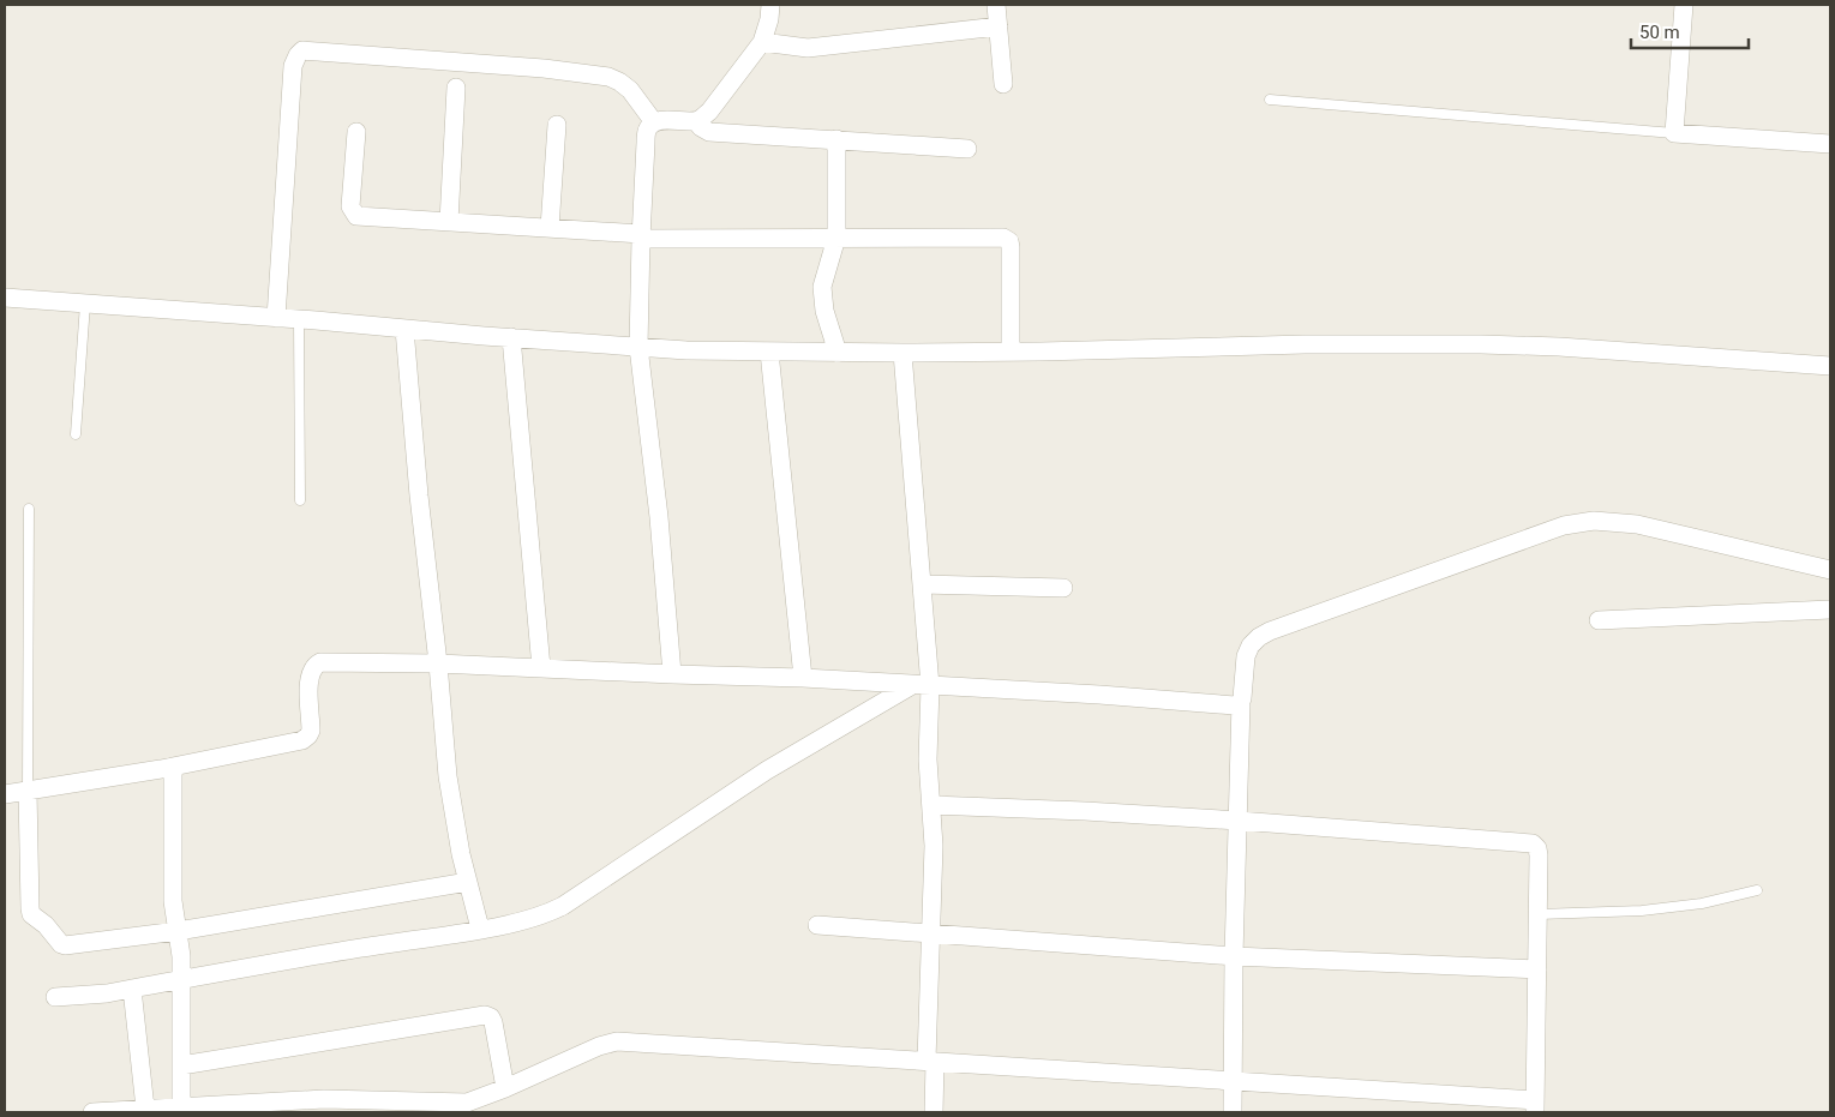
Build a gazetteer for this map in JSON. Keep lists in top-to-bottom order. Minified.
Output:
{"scale_bar":"50 m"}
